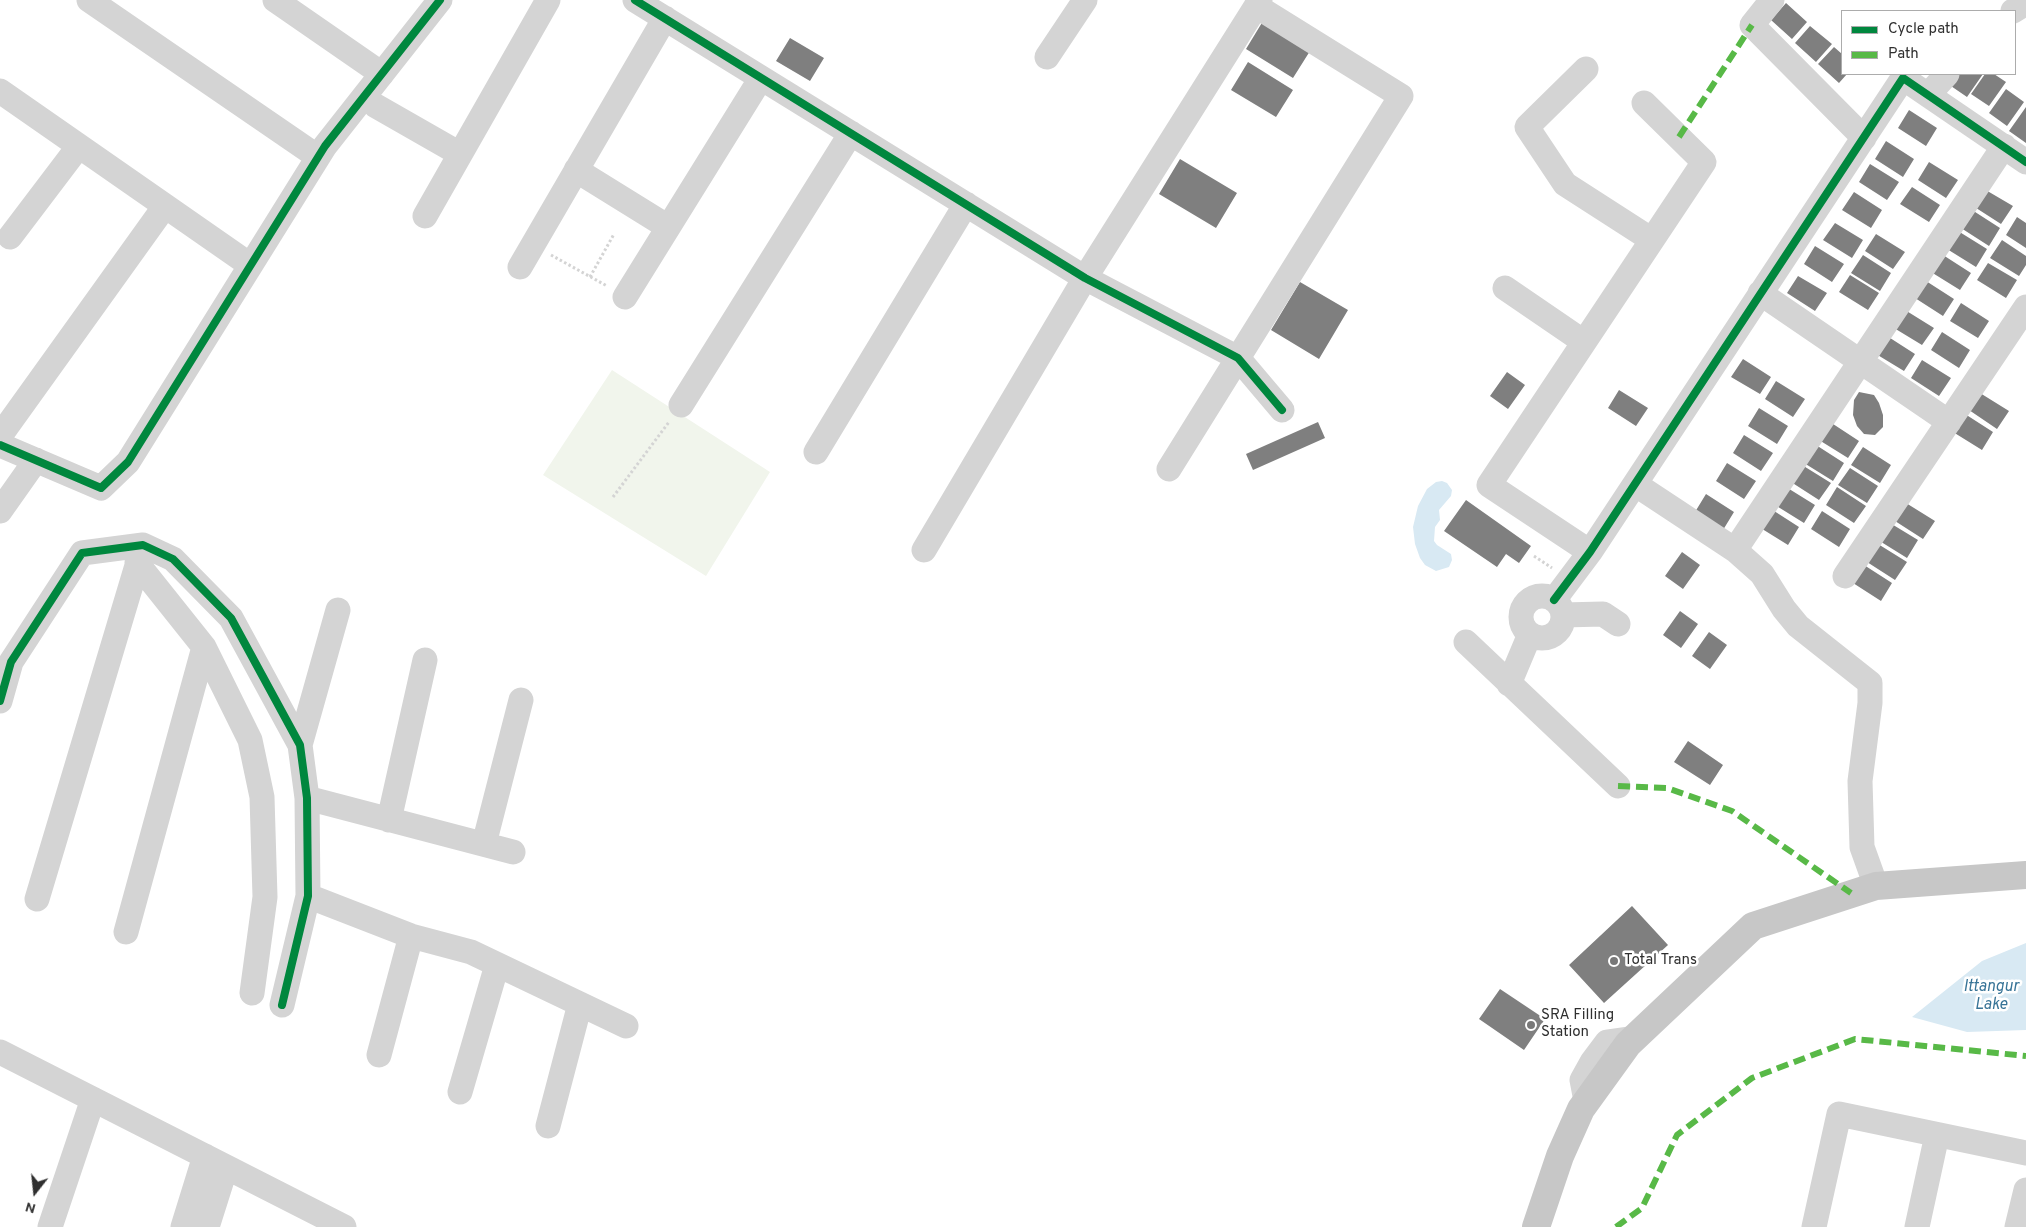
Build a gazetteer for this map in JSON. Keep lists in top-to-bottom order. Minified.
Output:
{"water":["Ittangur Lake"],"places":["Total Trans","SRA Filling Station"],"legend":["Cycle path","Path"],"north":"bottom"}
